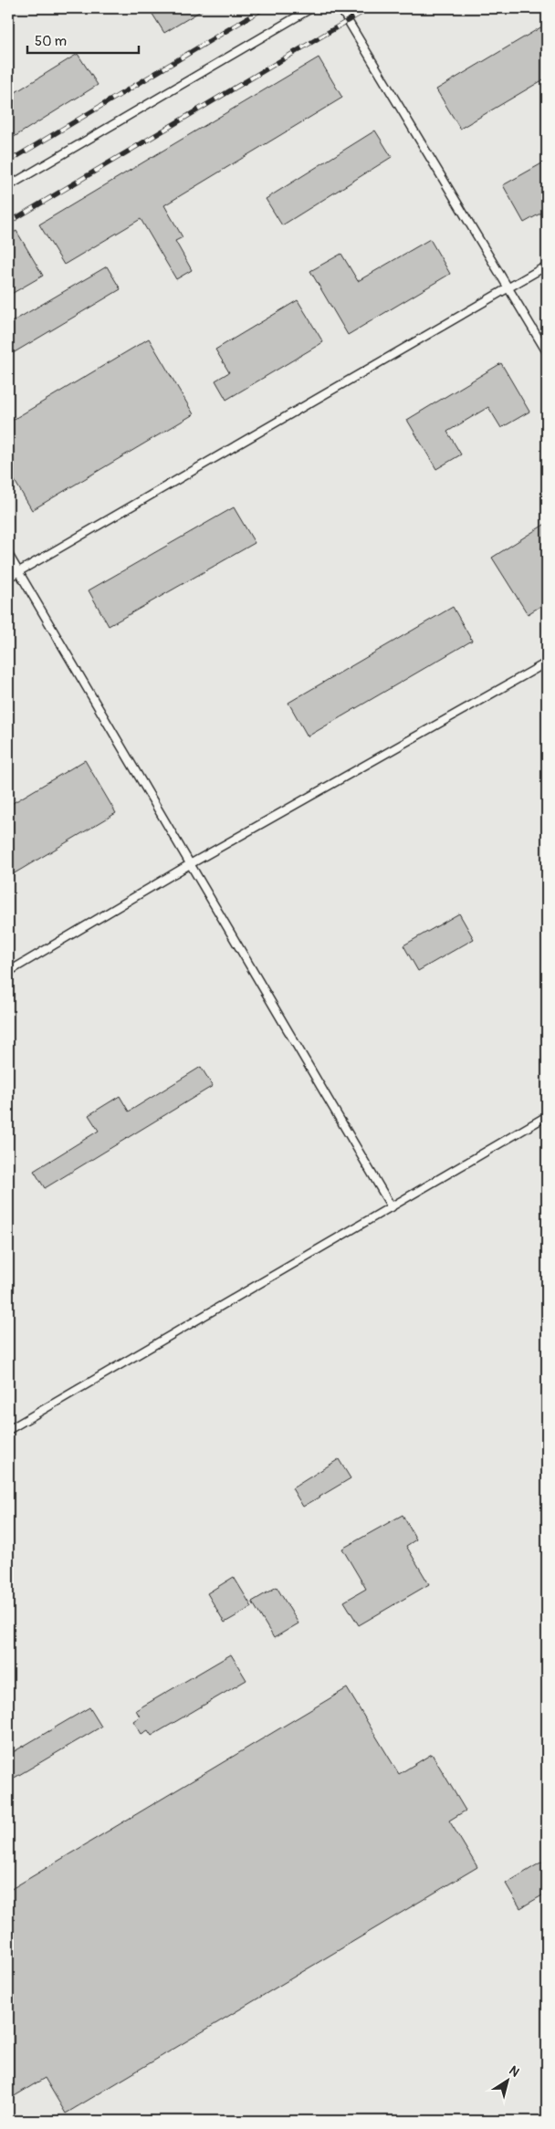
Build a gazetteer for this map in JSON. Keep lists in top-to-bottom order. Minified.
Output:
{"scale_bar":"50 m","north":"top right"}
